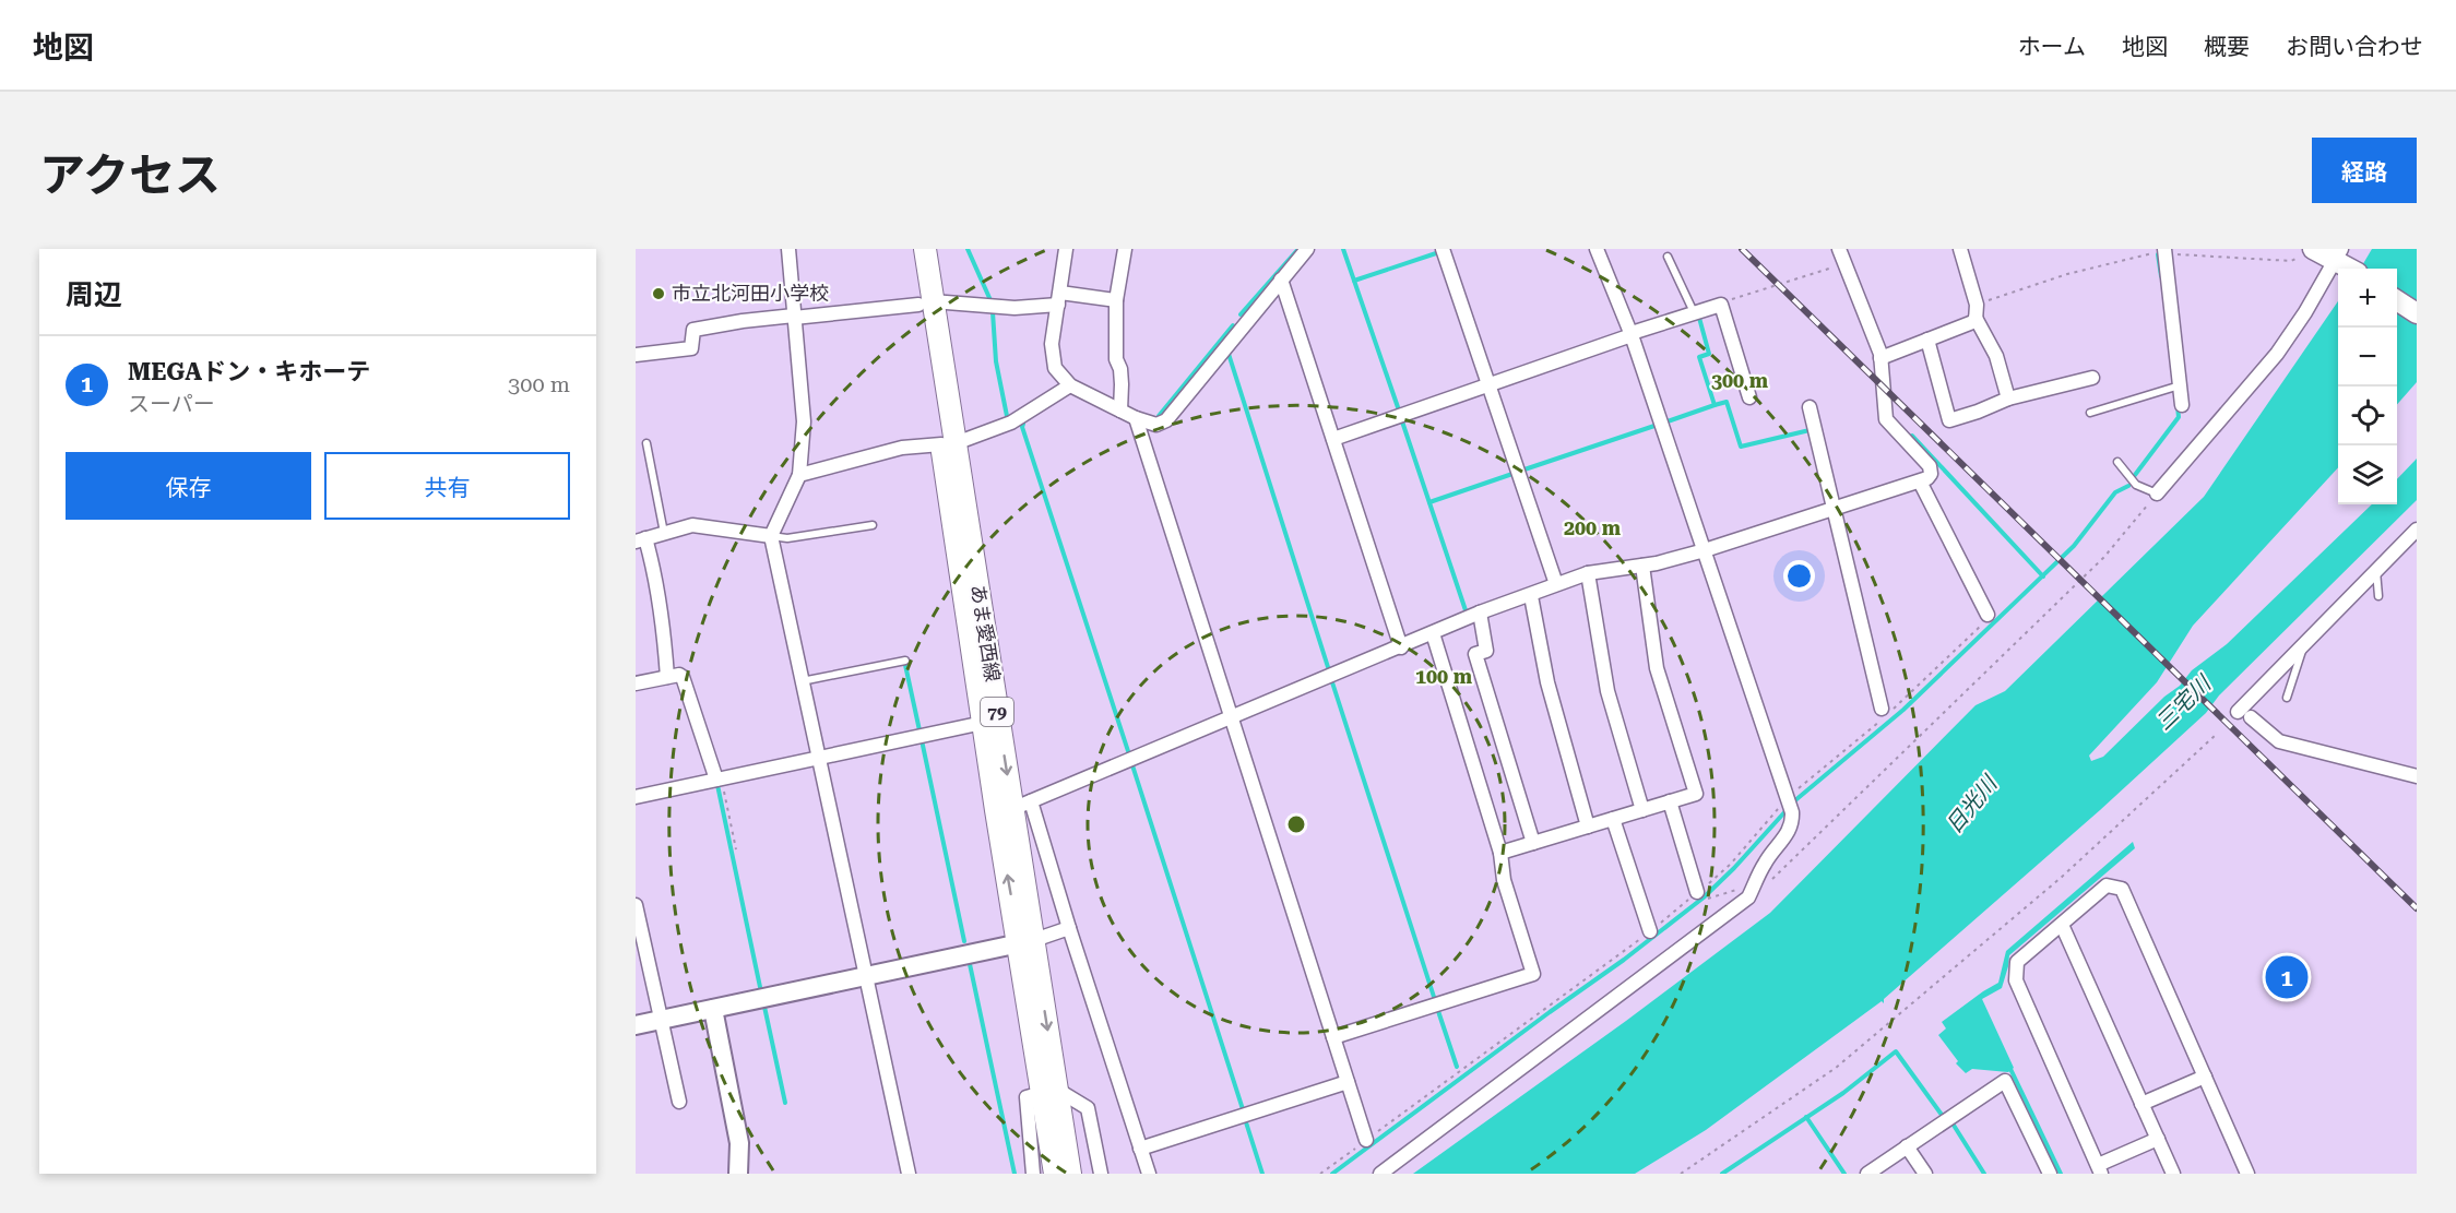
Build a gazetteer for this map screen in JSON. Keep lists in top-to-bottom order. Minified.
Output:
{"streets":{"main road":["あま愛西線","79"]},"water":["三宅川","日光川"],"places":["市立北河田小学校"],"page":{"header":"地図","nav":["ホーム","地図","概要","お問い合わせ"],"title":"アクセス","buttons":["経路",["保存","共有"]],"heading":"周辺","map_buttons":["+","−"],"list":[{"mark":"1","name":"MEGAドン・キホーテ","note":"スーパー","value":"300 m"}],"pins":"1"},"rings":["300 m","200 m","100 m"]}
